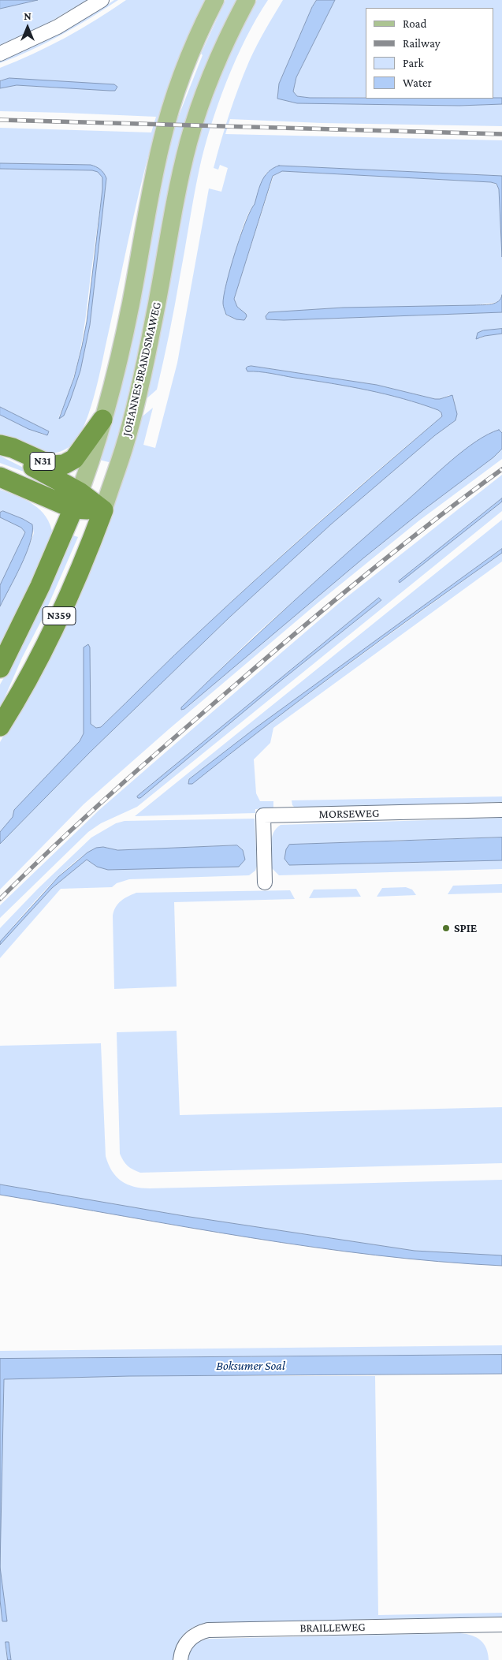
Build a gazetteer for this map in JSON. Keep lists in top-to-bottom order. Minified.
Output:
{"streets":{"highway":["JOHANNES BRANDSMAWEG","N31","N359"],"street":["MORSEWEG","BRAILLEWEG"]},"crossings":[["N31","N359"]],"water":["Boksumer Soal"],"places":["SPIE"],"legend":["Road","Railway","Park","Water"],"north":"top"}
